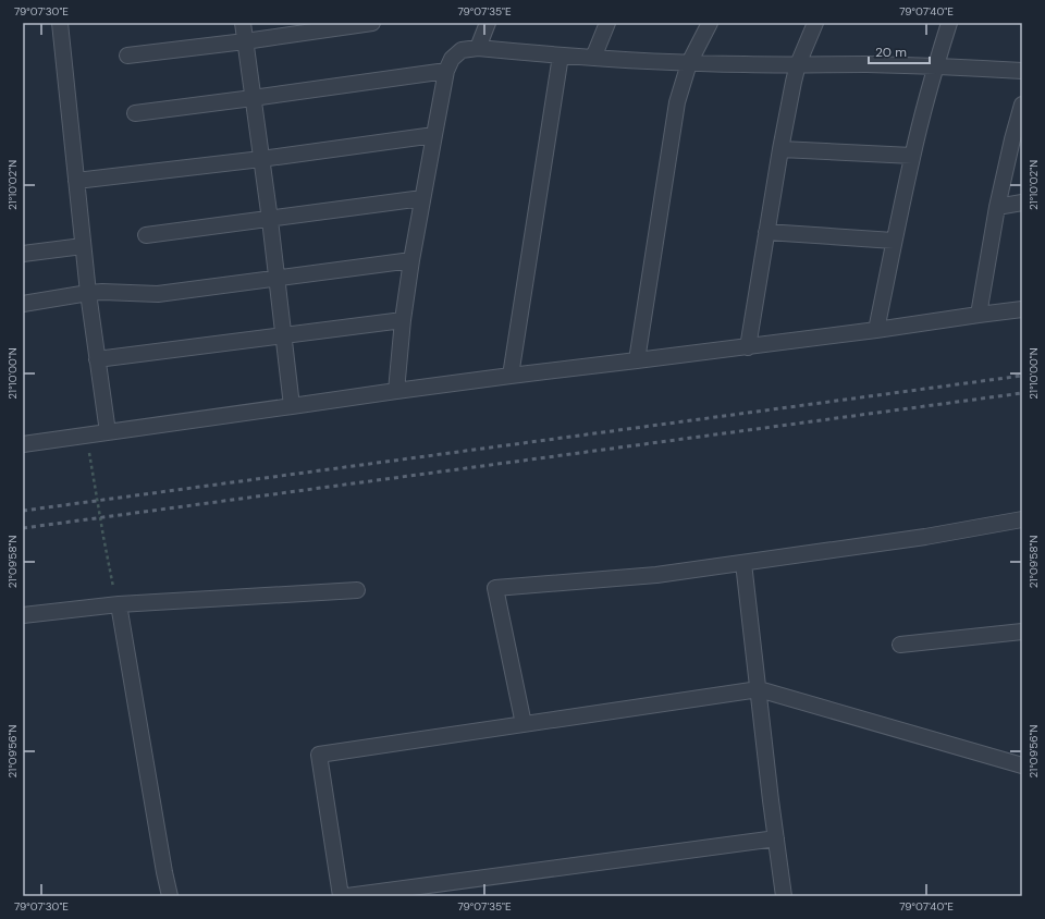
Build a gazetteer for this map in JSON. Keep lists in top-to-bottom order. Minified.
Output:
{"scale_bar":"20 m","coordinates":["79°07'30\"E","79°07'35\"E","79°07'40\"E","21°10'02\"N","21°10'00\"N","21°09'58\"N","21°09'56\"N"]}
